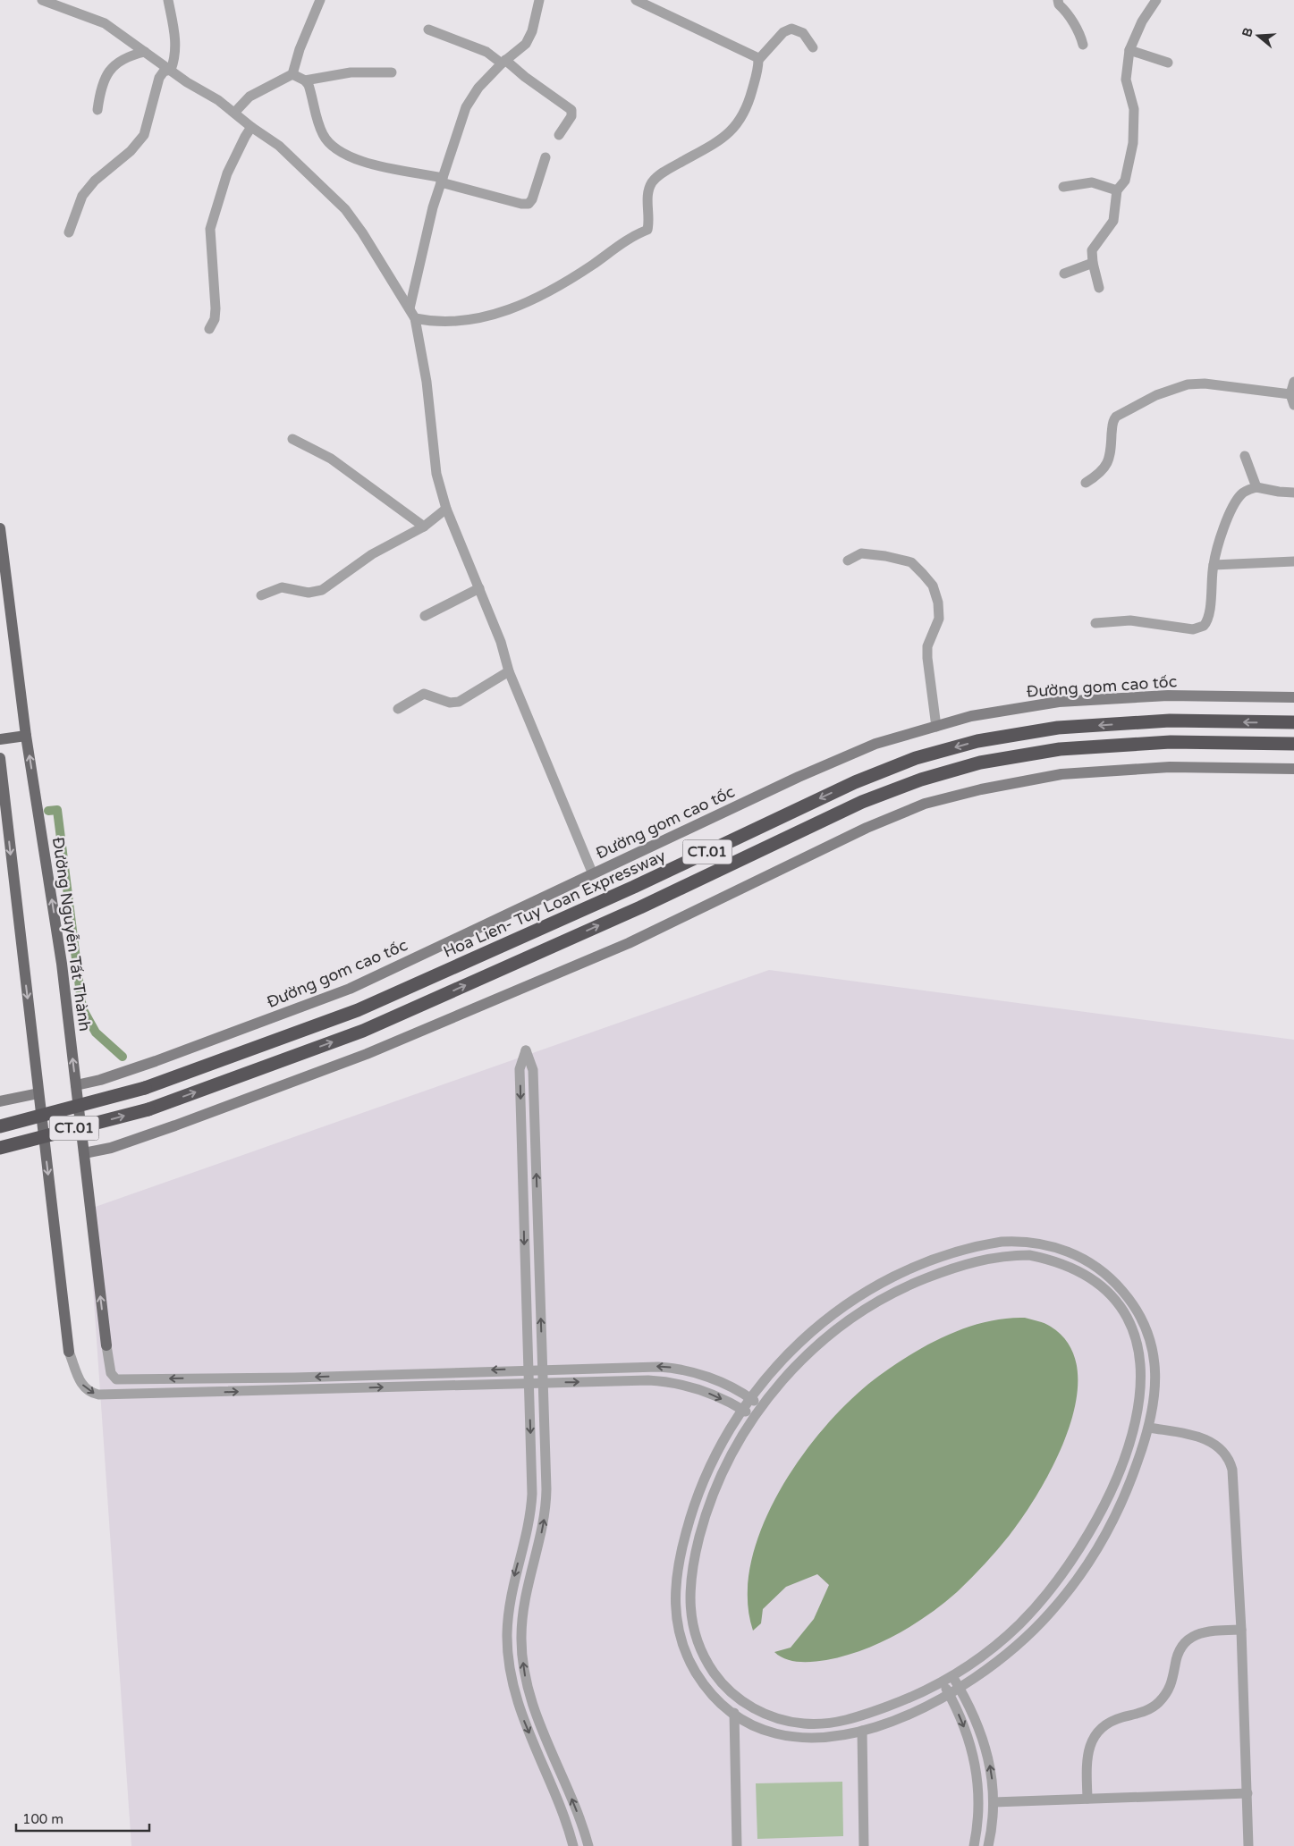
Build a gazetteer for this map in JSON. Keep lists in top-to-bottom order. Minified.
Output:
{"streets":{"highway":["CT.01","Hoa Lien- Tuy Loan Expressway"],"main road":["Đường gom cao tốc","Đường Nguyễn Tất Thành"]},"crossings":[["Đường gom cao tốc","Đường Nguyễn Tất Thành"]],"scale_bar":"100 m","north":"left"}
